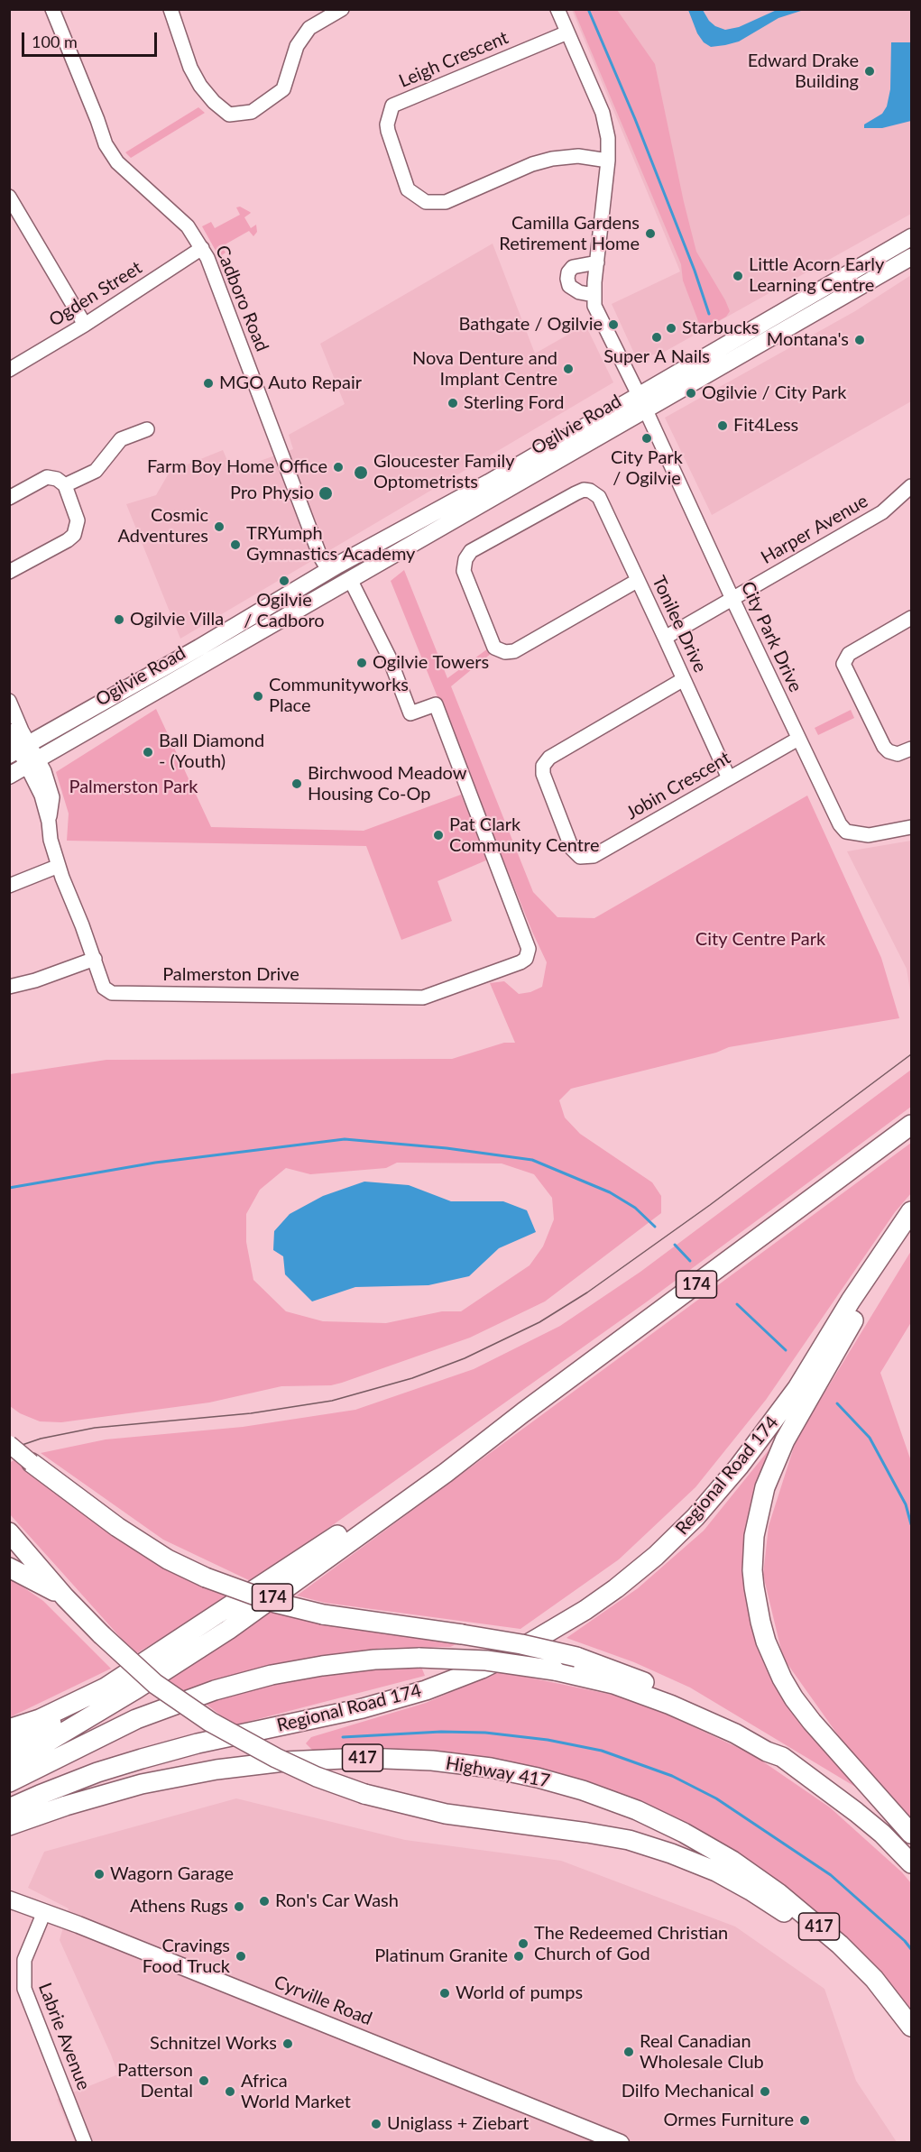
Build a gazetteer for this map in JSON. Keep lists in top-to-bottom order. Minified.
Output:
{"streets":{"highway":["174","Regional Road 174","417","Highway 417"],"main road":["Ogilvie Road","Cyrville Road"],"street":["Leigh Crescent","Ogden Street","Cadboro Road","Harper Avenue","Tonilee Drive","City Park Drive","Jobin Crescent","Palmerston Drive","Labrie Avenue"]},"crossings":[["Ogden Street","Cadboro Road"],["Cadboro Road","Ogilvie Road"],["Ogilvie Road","City Park Drive"],["Ogilvie Road","Palmerston Drive"],["Harper Avenue","Tonilee Drive"],["Harper Avenue","City Park Drive"],["Tonilee Drive","Jobin Crescent"],["City Park Drive","Jobin Crescent"],["Cyrville Road","Labrie Avenue"]],"parks":["Palmerston Park","City Centre Park"],"places":["Edward Drake Building","Camilla Gardens Retirement Home","Little Acorn Early Learning Centre","Bathgate / Ogilvie","Starbucks","Super A Nails","Montana's","Nova Denture and Implant Centre","MGO Auto Repair","Ogilvie / City Park","Sterling Ford","Fit4Less","City Park / Ogilvie","Farm Boy Home Office","Gloucester Family Optometrists","Pro Physio","Cosmic Adventures","TRYumph Gymnastics Academy","Ogilvie / Cadboro","Ogilvie Villa","Ogilvie Towers","Communityworks Place","Ball Diamond - (Youth)","Birchwood Meadow Housing Co-Op","Pat Clark Community Centre","Wagorn Garage","Ron's Car Wash","Athens Rugs","The Redeemed Christian Church of God","Cravings Food Truck","Platinum Granite","World of pumps","Schnitzel Works","Real Canadian Wholesale Club","Patterson Dental","Africa World Market","Dilfo Mechanical","Ormes Furniture","Uniglass + Ziebart"],"scale_bar":"100 m"}
